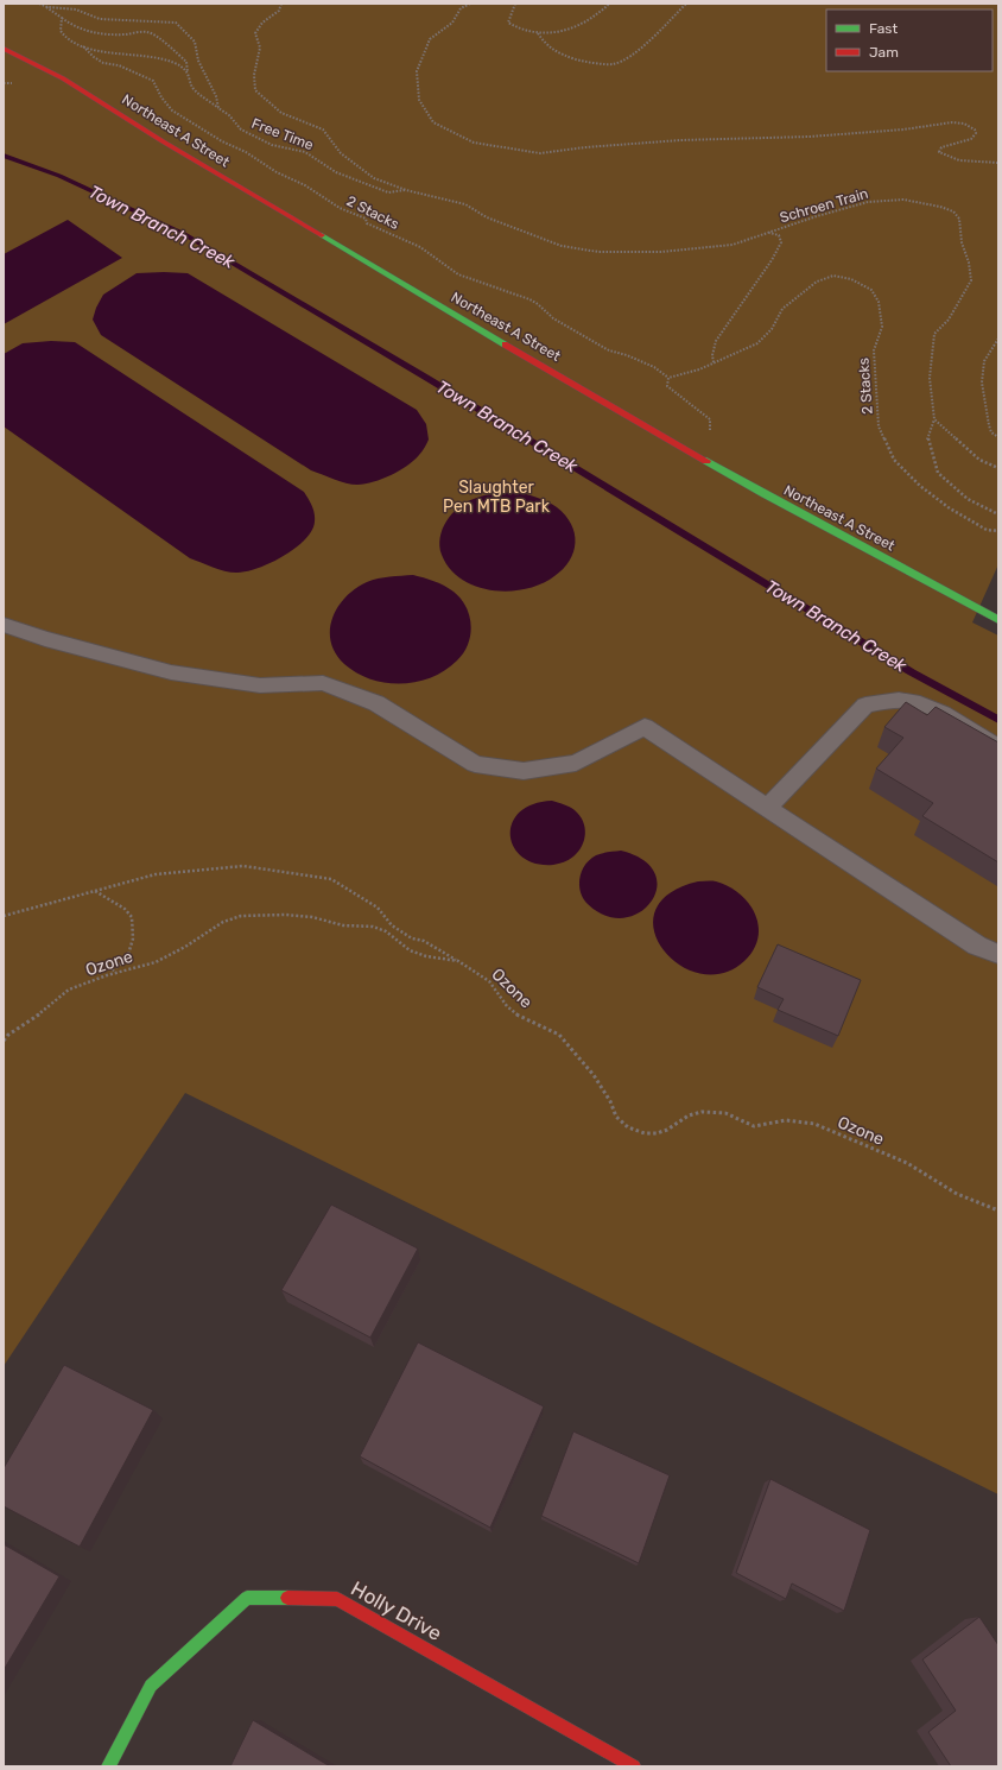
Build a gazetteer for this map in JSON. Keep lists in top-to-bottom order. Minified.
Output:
{"streets":{"street":["Northeast A Street","Holly Drive"],"path":["Free Time","Schroen Train","2 Stacks","Ozone"]},"crossings":[["Northeast A Street","2 Stacks"],["Free Time","Schroen Train"]],"water":["Town Branch Creek"],"parks":["Slaughter Pen MTB Park"],"legend":["Fast","Jam"]}
